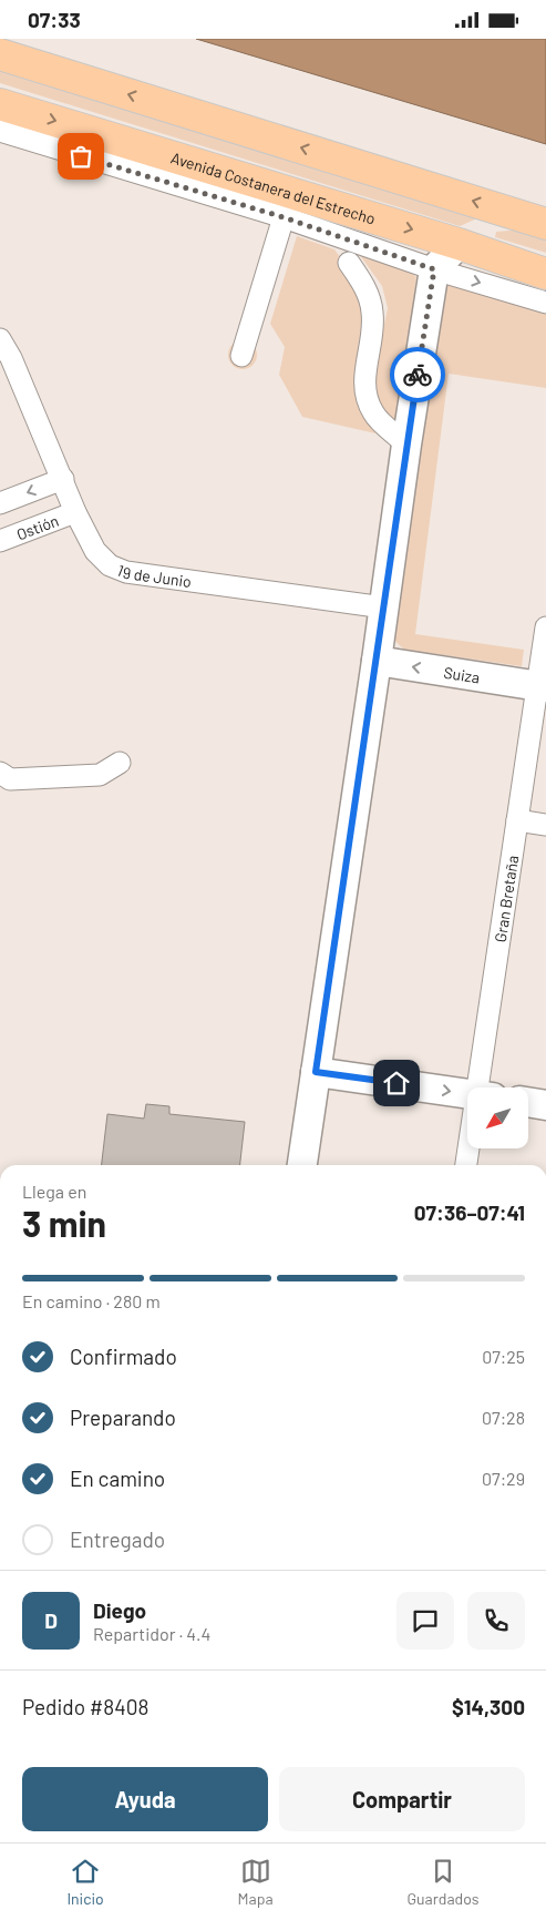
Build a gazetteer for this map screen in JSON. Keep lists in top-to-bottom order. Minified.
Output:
{"streets":{"main road":["Avenida Costanera del Estrecho","Suiza"],"street":["Ostión","19 de Junio","Gran Bretaña"]},"crossings":[["Ostión","19 de Junio"],["Suiza","Gran Bretaña"]],"one_way":["Suiza"],"north":"bottom left","page":{"status":"07:33","heading":["3 min","Llega en","07:36–07:41"],"panel":["Diego","Repartidor · 4.4","Pedido #8408","$14,300"],"bar":"En camino · 280 m","list":[["Confirmado","07:25"],["Preparando","07:28"],["En camino","07:29"],"Entregado"],"round":"D","buttons":["Ayuda","Compartir"],"tabs":["Inicio","Mapa","Guardados"]}}
